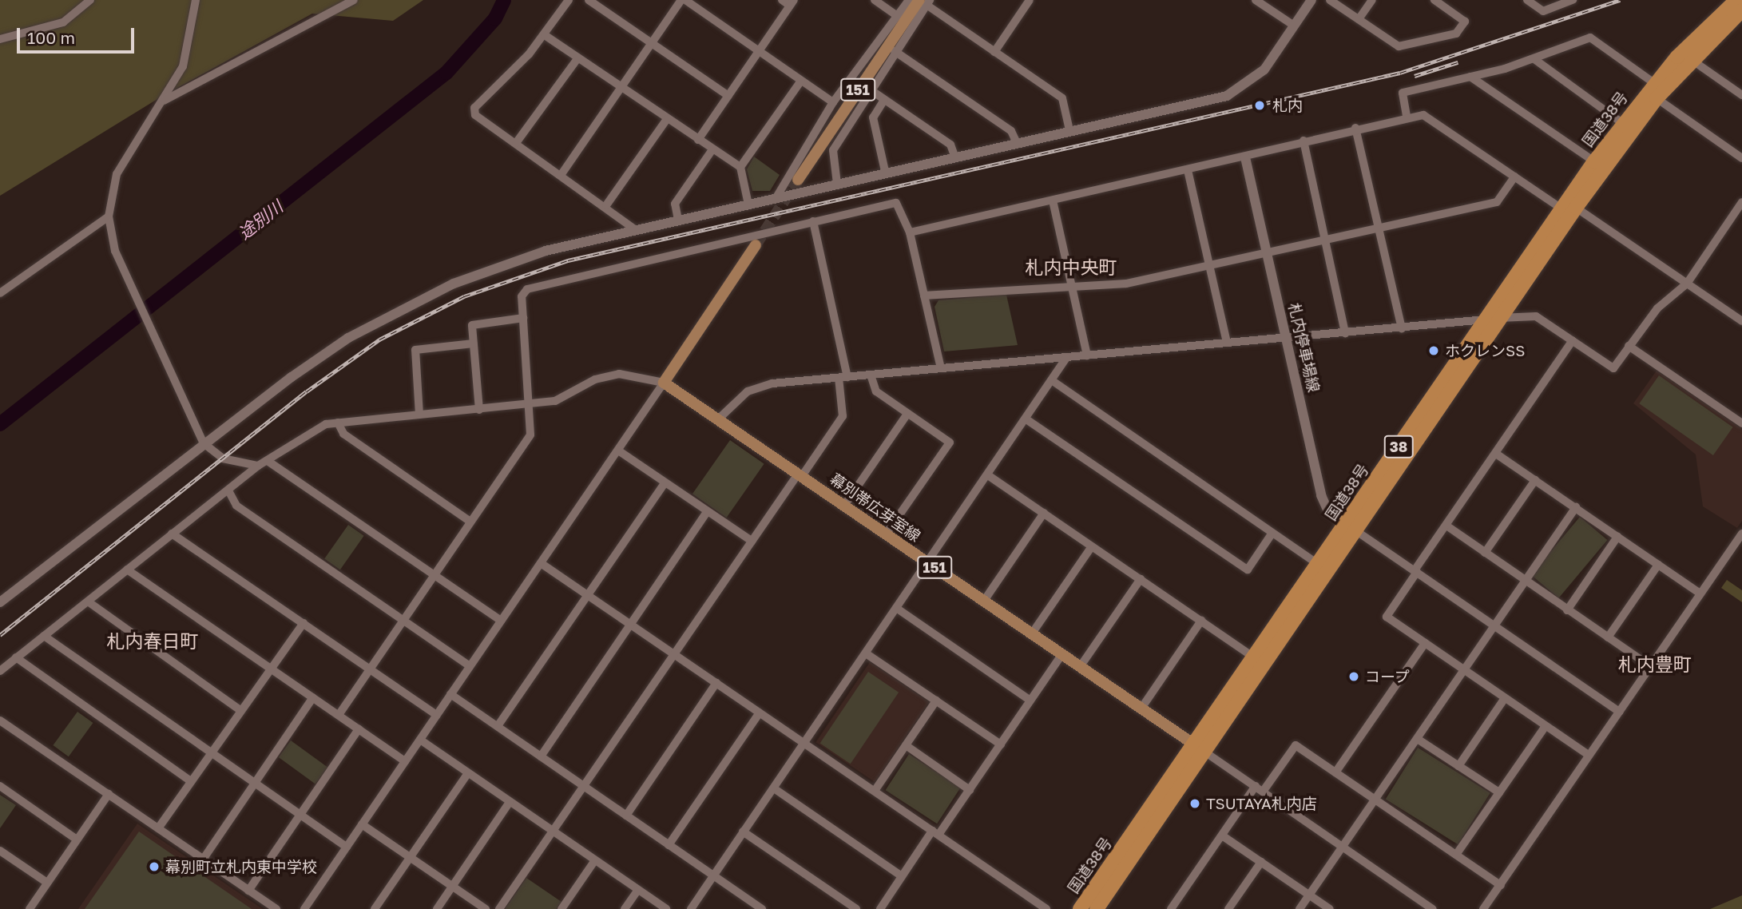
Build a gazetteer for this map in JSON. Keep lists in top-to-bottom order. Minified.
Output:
{"streets":{"highway":["国道38号","38"],"main road":["151","幕別帯広芽室線"],"street":["札内停車場線"]},"crossings":[["国道38号","札内停車場線"],["国道38号","幕別帯広芽室線"]],"districts":["札内中央町","札内春日町","札内豊町"],"water":["途別川"],"places":["札内","ホクレンSS","コープ","TSUTAYA札内店","幕別町立札内東中学校"],"scale_bar":"100 m"}
